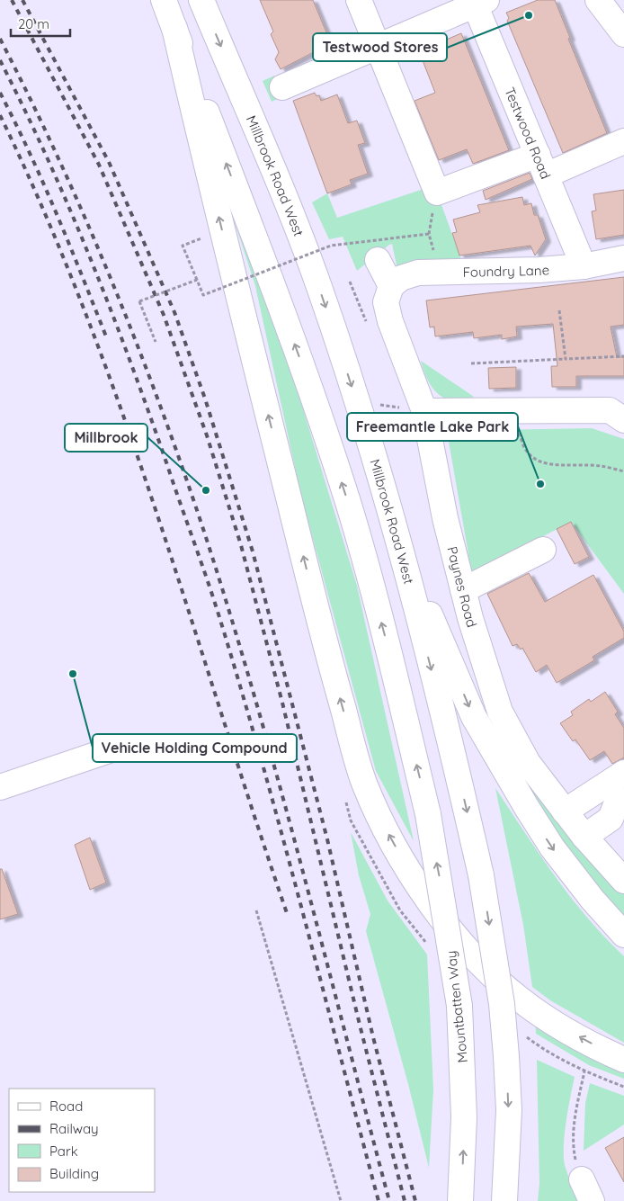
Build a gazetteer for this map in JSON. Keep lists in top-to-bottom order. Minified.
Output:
{"streets":{"main road":["Testwood Road","Millbrook Road West","Foundry Lane","Paynes Road","Mountbatten Way"]},"crossings":[["Testwood Road","Foundry Lane"],["Foundry Lane","Paynes Road"]],"places":["Testwood Stores","Freemantle Lake Park","Millbrook","Vehicle Holding Compound"],"legend":["Road","Railway","Park","Building"],"scale_bar":"20 m"}
